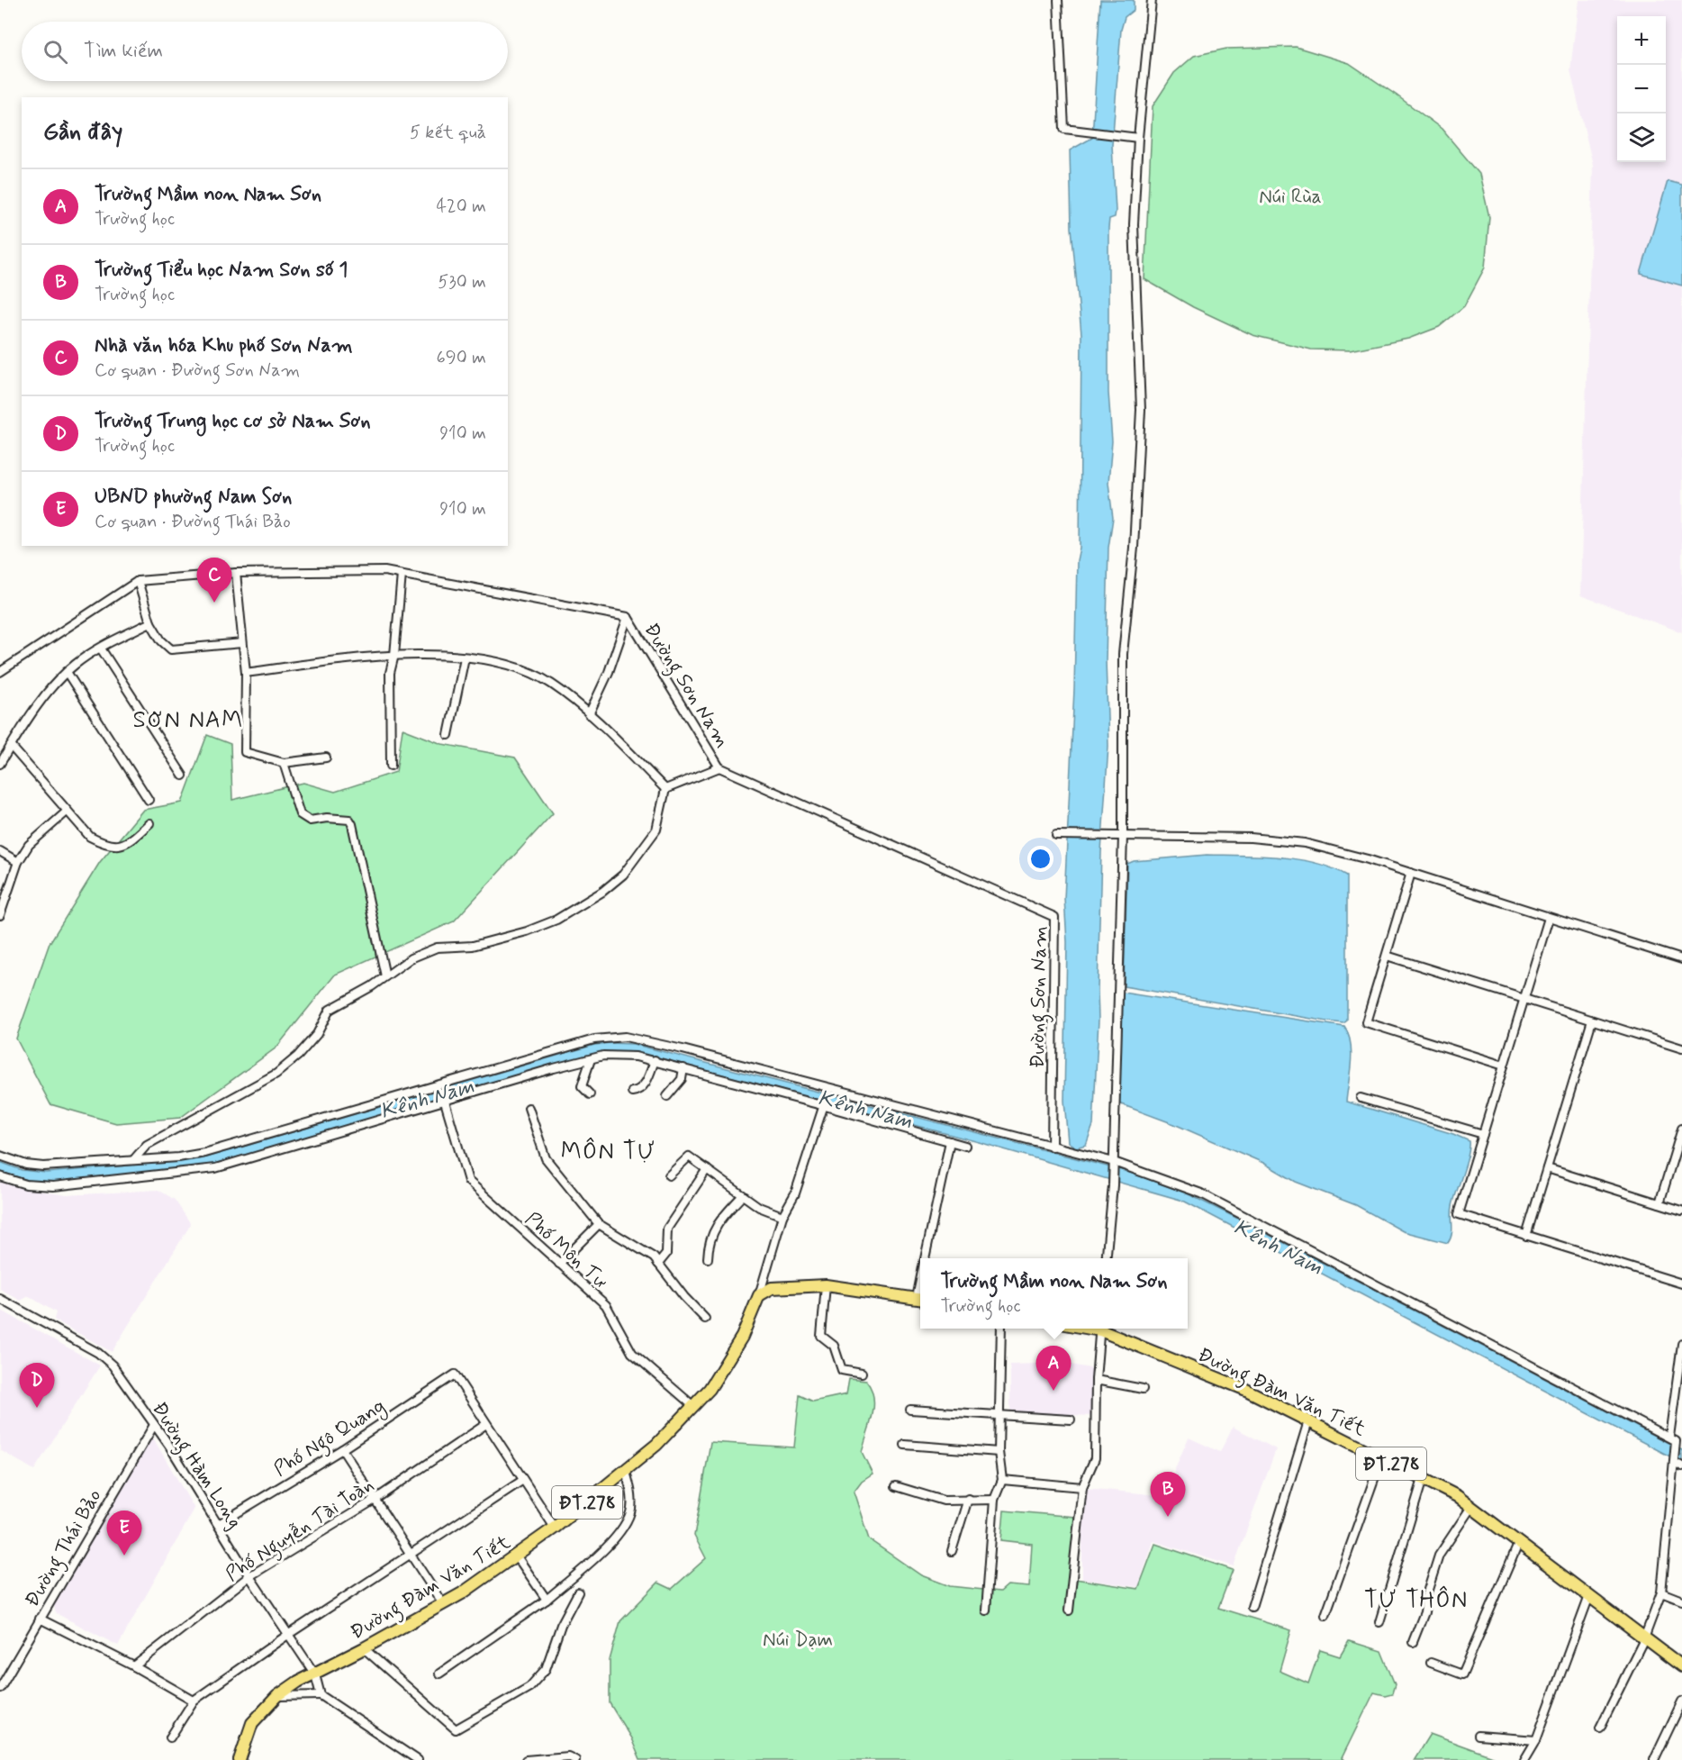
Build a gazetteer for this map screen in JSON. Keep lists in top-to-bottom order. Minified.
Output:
{"streets":{"main road":["Đường Đàm Văn Tiết","ĐT.278"],"street":["Đường Sơn Nam","Phố Môn Tự","Phố Ngô Quang","Đường Hàm Long","Phố Nguyễn Tài Toàn","Đường Thái Bảo"]},"crossings":[["Phố Môn Tự","Đường Đàm Văn Tiết"],["Đường Đàm Văn Tiết","Đường Hàm Long"],["Phố Ngô Quang","Đường Hàm Long"],["Phố Ngô Quang","Phố Nguyễn Tài Toàn"],["Đường Hàm Long","Phố Nguyễn Tài Toàn"],["Đường Hàm Long","Đường Thái Bảo"]],"districts":["SƠN NAM","MÔN TỰ","TỰ THÔN"],"water":["Kênh Nam"],"parks":["Núi Rùa","Núi Dạm"],"page":{"map_buttons":["+","−"],"search":"Tìm kiếm","heading":["Gần đây","5 kết quả"],"list":[{"mark":"A","name":"Trường Mầm non Nam Sơn","note":"Trường học","value":"420 m"},{"mark":"B","name":"Trường Tiểu học Nam Sơn số 1","note":"Trường học","value":"530 m"},{"mark":"C","name":"Nhà văn hóa Khu phố Sơn Nam","note":"Cơ quan · Đường Sơn Nam","value":"690 m"},{"mark":"D","name":"Trường Trung học cơ sở Nam Sơn","note":"Trường học","value":"910 m"},{"mark":"E","name":"UBND phường Nam Sơn","note":"Cơ quan · Đường Thái Bảo","value":"910 m"}],"pins":["C","A","D","B","E"],"popup":["Trường Mầm non Nam Sơn","Trường học"]}}
